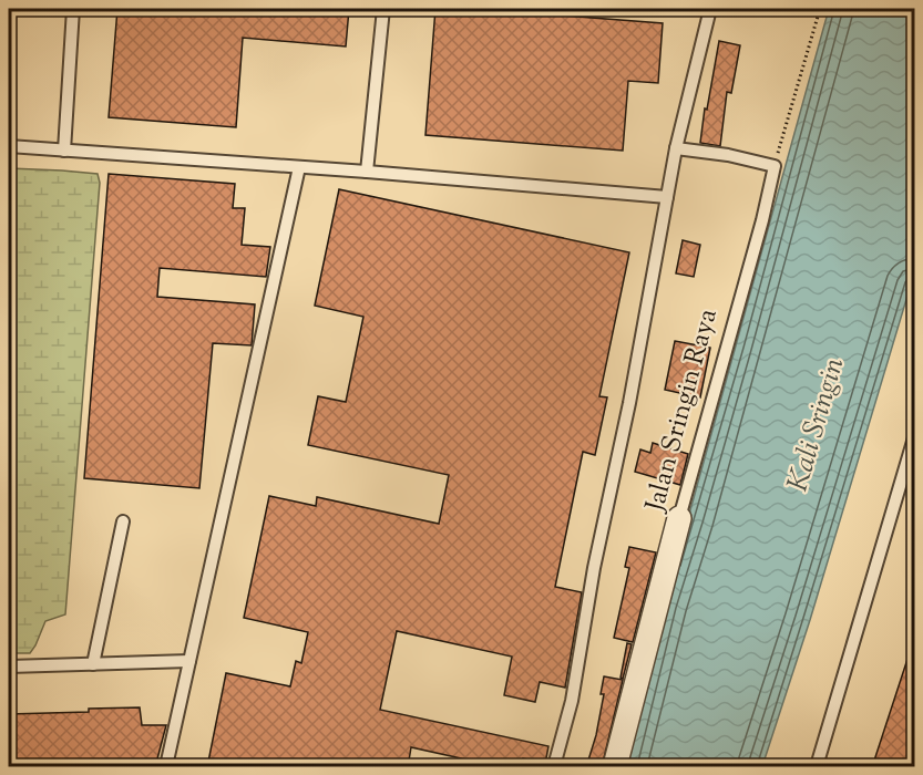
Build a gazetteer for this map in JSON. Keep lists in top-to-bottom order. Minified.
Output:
{"streets":{"street":["Jalan Sringin Raya"]},"water":["Kali Sringin"]}
